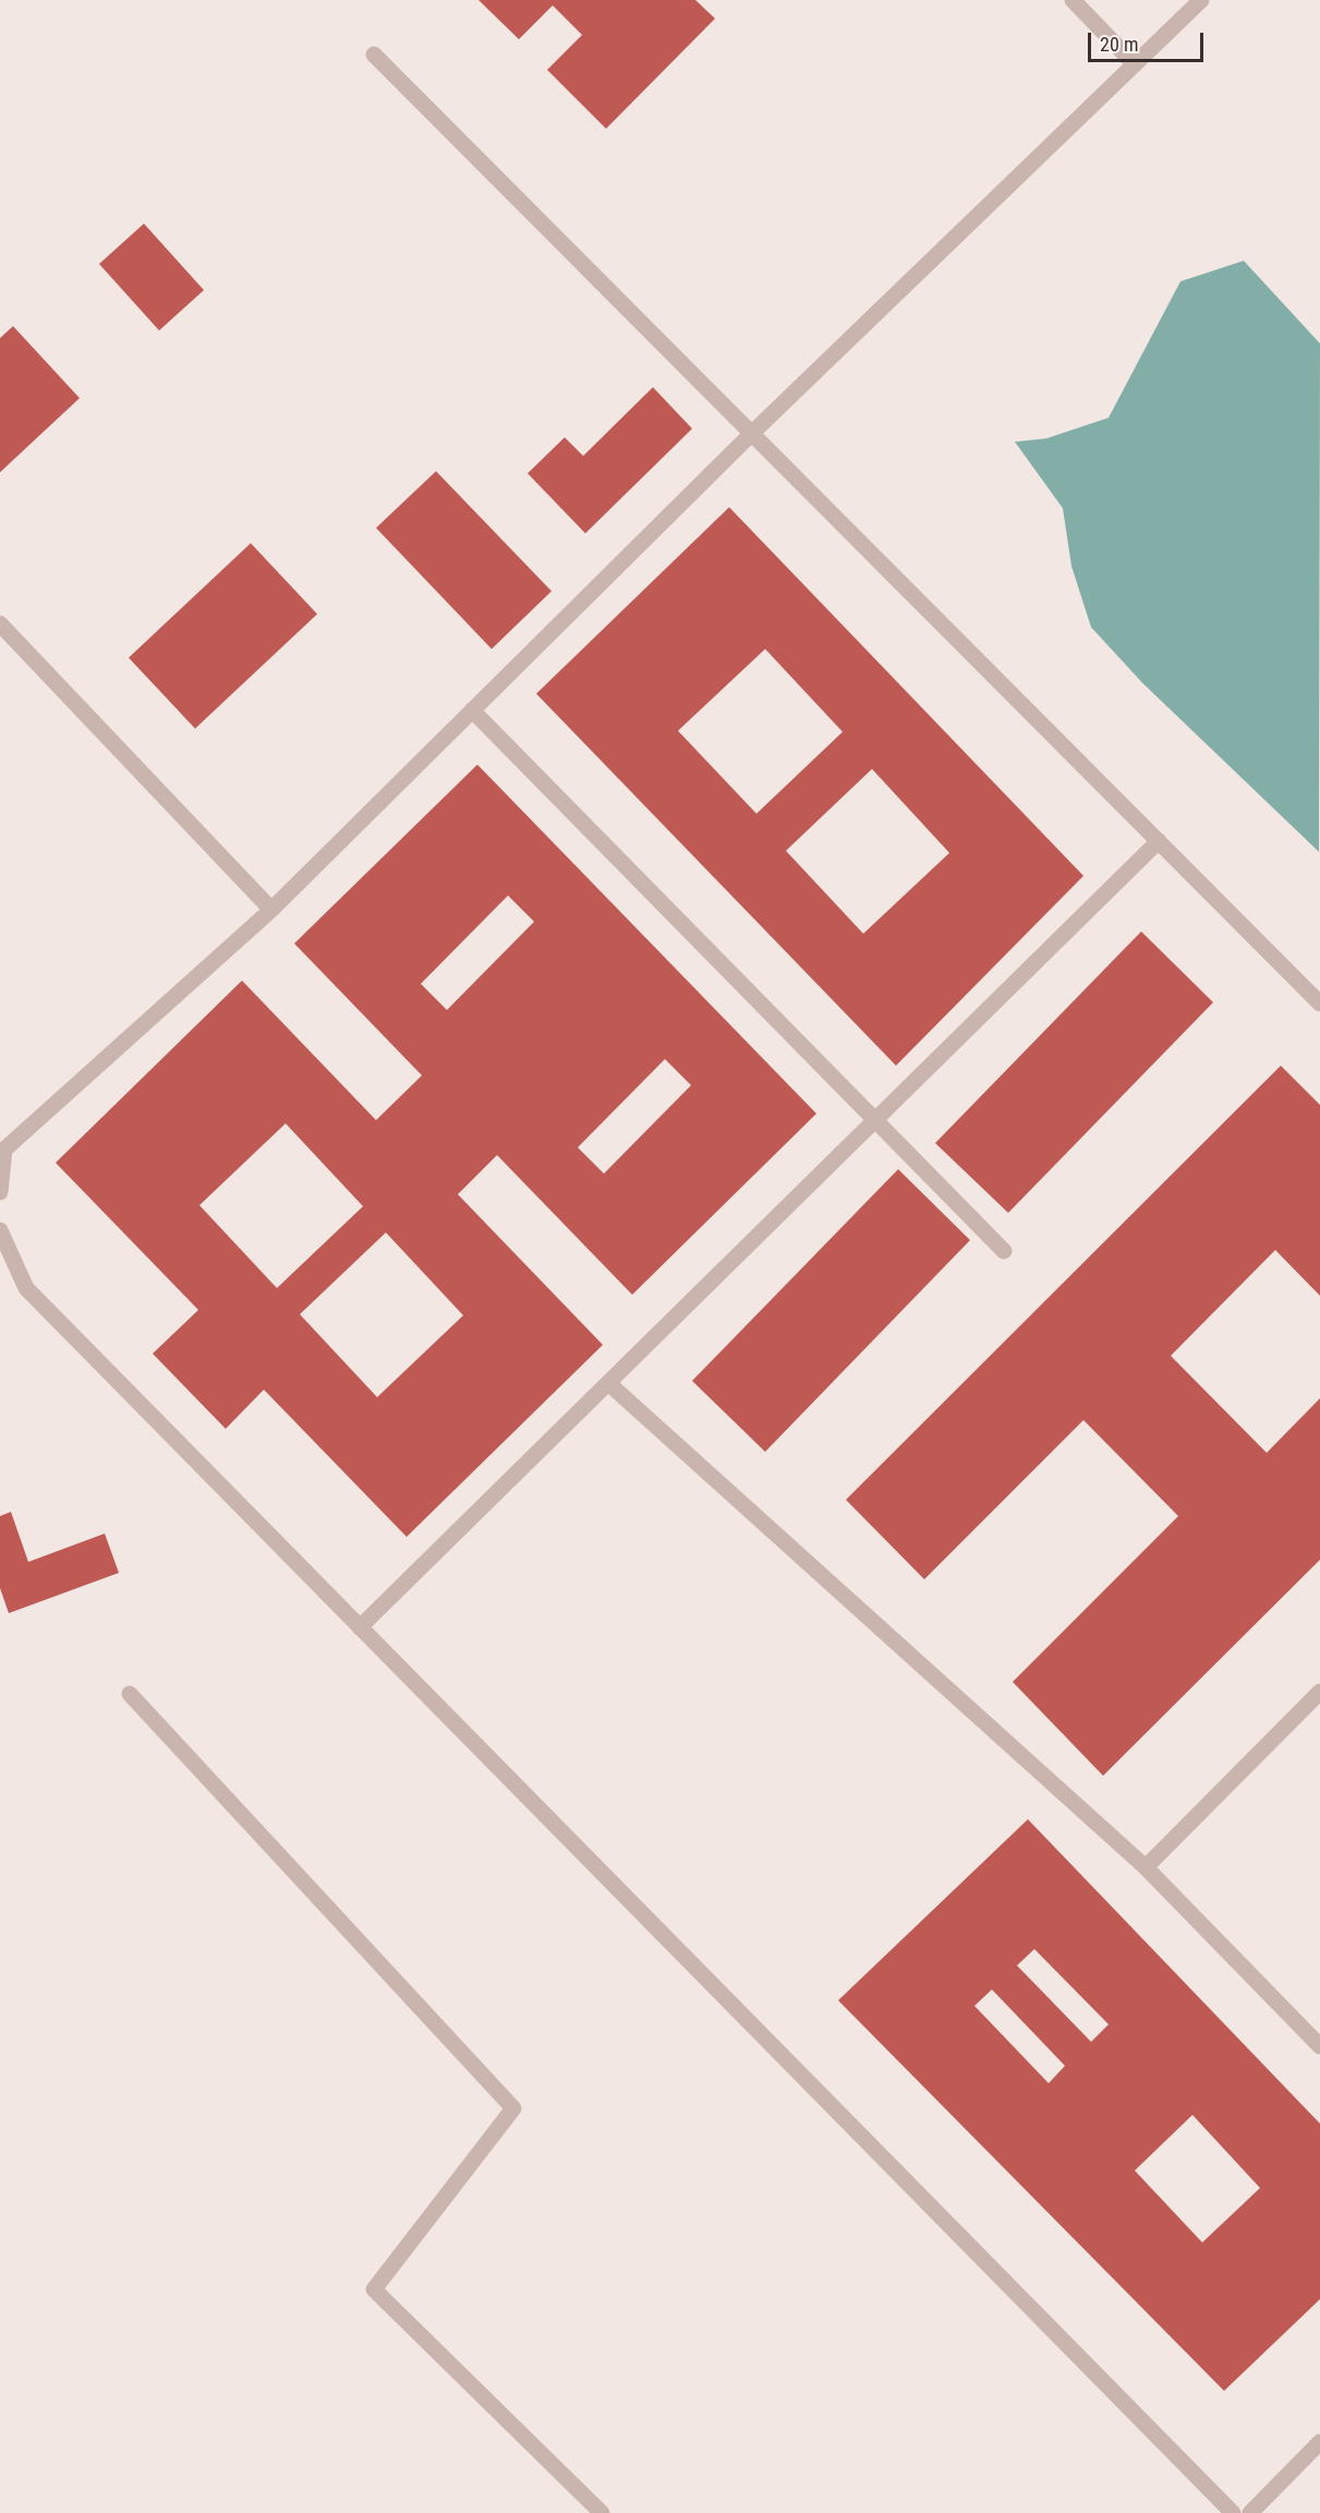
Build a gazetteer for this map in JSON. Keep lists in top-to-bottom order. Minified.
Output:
{"scale_bar":"20 m"}
